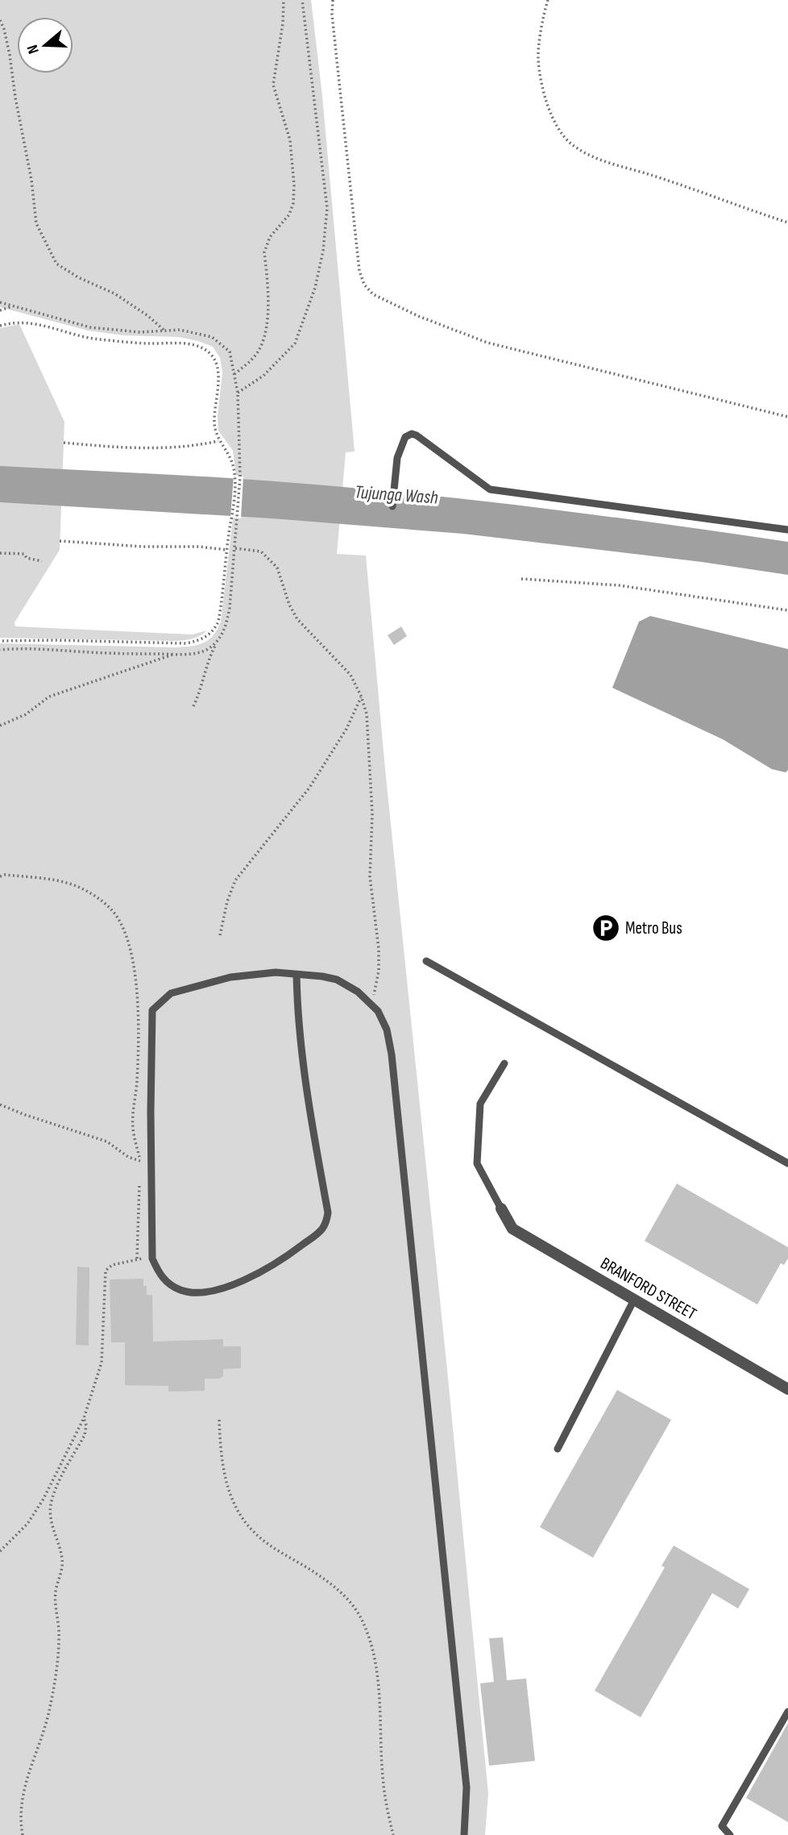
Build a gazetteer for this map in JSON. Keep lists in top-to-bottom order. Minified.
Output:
{"streets":{"street":["BRANFORD STREET"]},"water":["Tujunga Wash"],"places":{"parking":["Metro Bus"]},"north":"left"}
